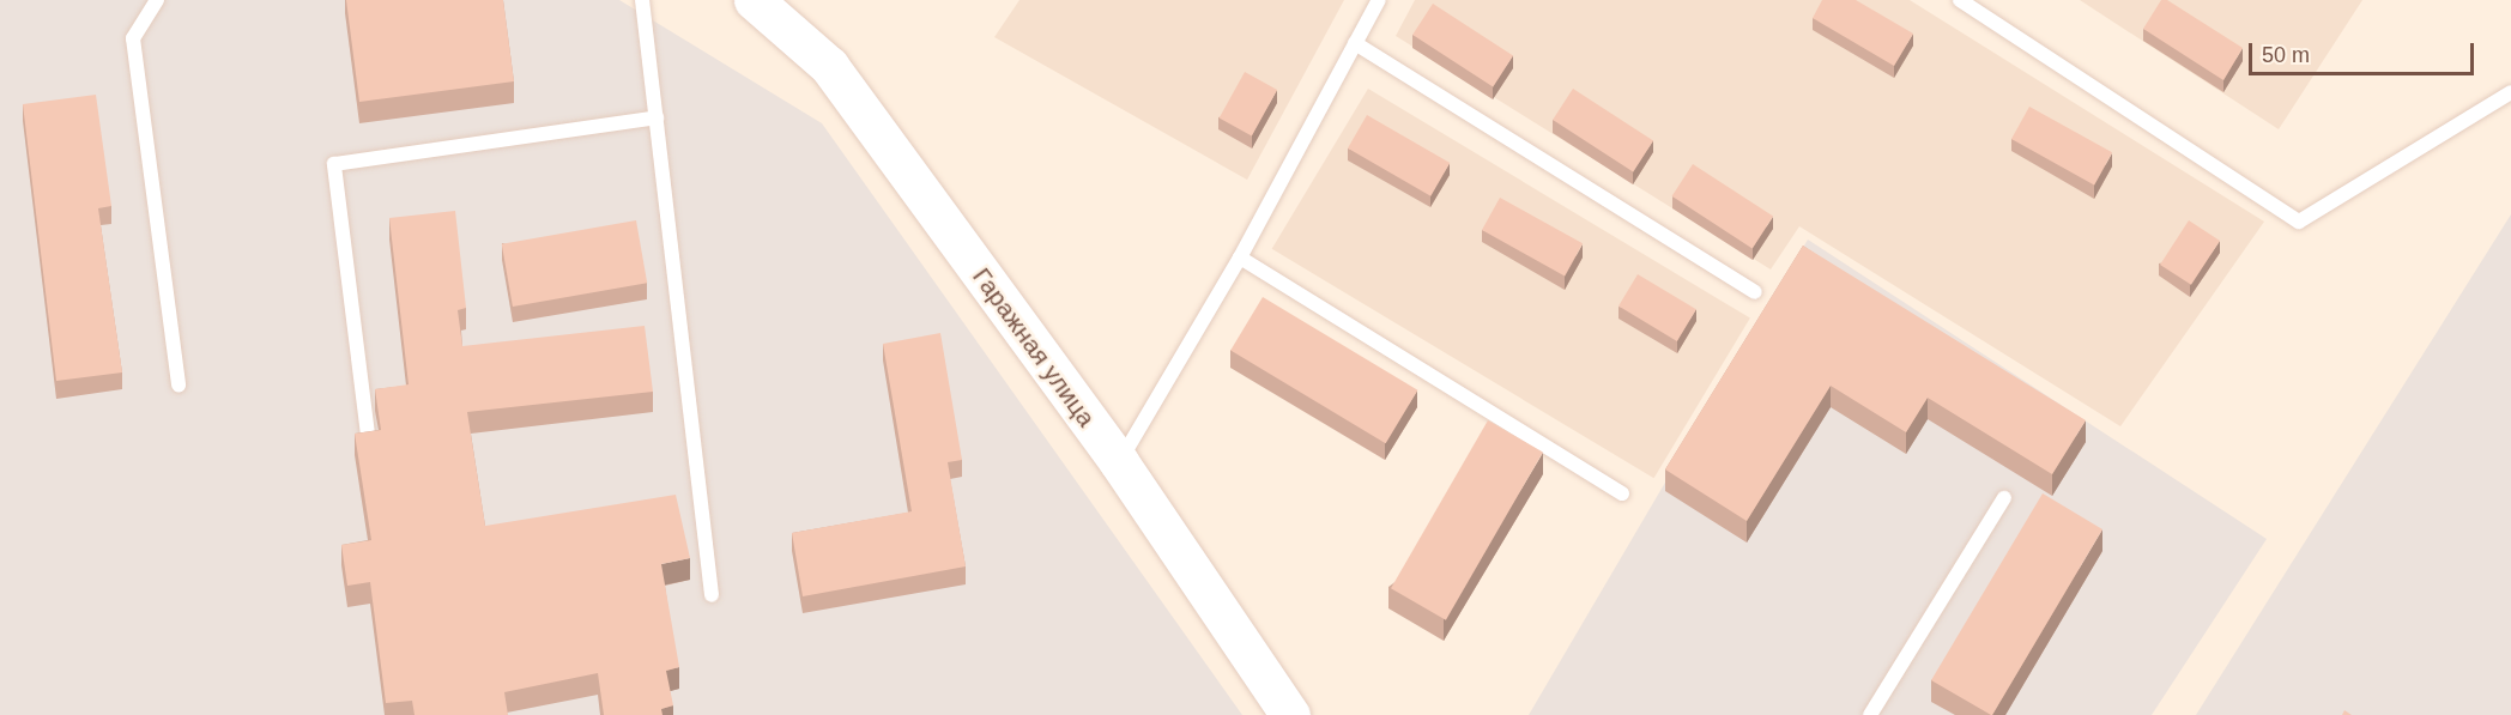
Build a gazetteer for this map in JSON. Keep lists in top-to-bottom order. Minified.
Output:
{"streets":{"street":["Гаражная улица"]},"scale_bar":"50 m"}
